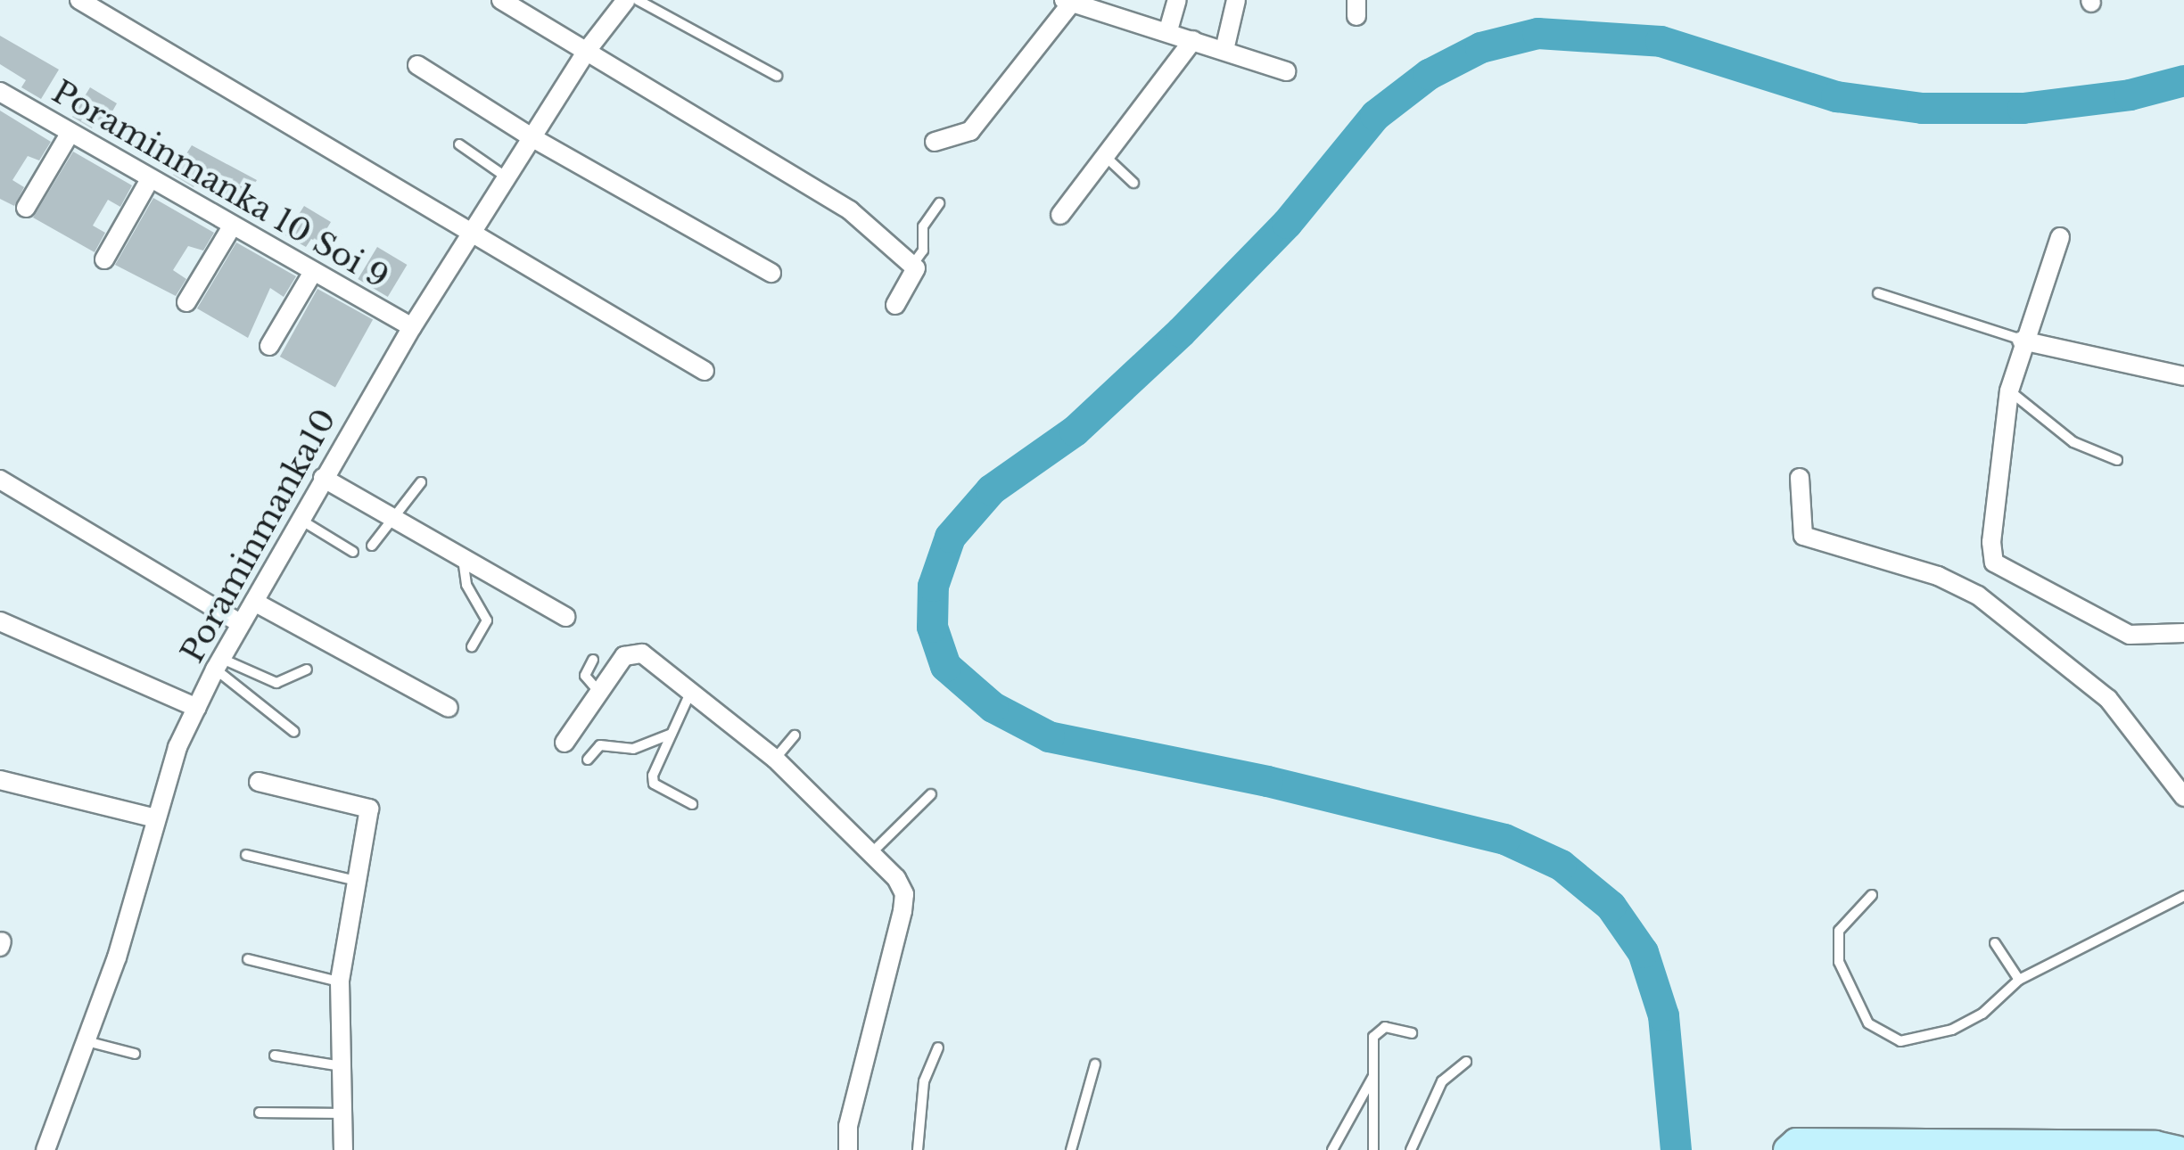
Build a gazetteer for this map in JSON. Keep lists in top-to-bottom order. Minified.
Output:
{"streets":{"street":["Poraminmanka 10 Soi 9","Poraminmanka10"]},"crossings":[["Poraminmanka 10 Soi 9","Poraminmanka10"]]}
